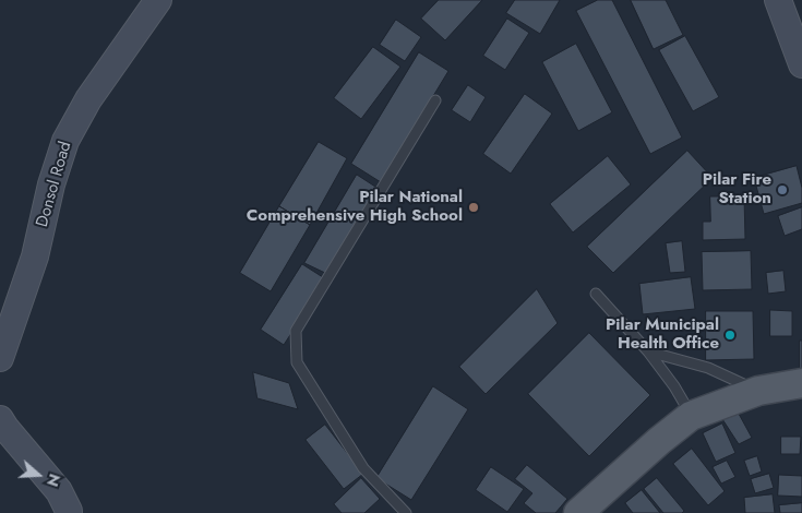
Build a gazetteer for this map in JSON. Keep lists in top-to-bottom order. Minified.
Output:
{"streets":{"main road":["Donsol Road"]},"places":["Pilar Fire Station","Pilar National Comprehensive High School","Pilar Municipal Health Office"],"north":"right"}
